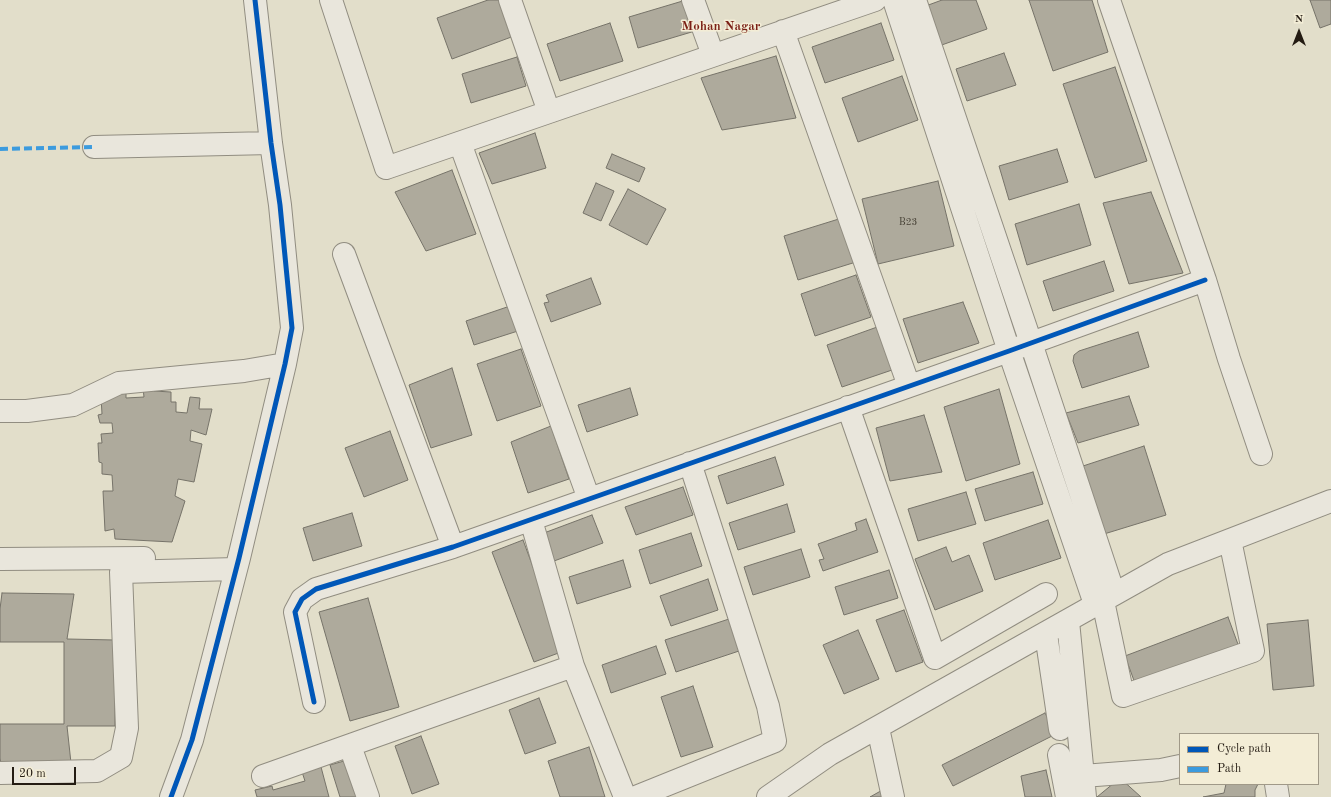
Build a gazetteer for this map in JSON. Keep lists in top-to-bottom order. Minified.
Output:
{"districts":["Mohan Nagar"],"house_numbers":["B23"],"legend":["Cycle path","Path"],"scale_bar":"20 m","north":"top"}
